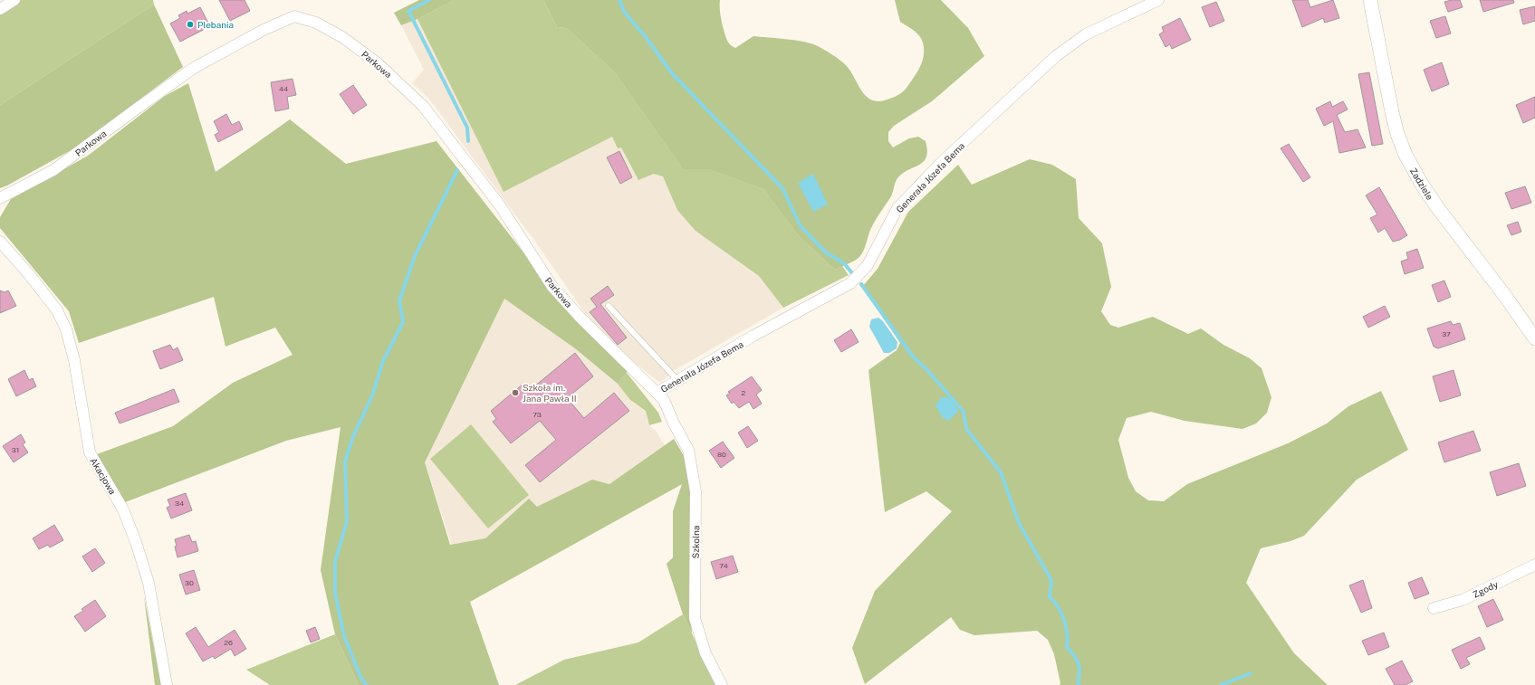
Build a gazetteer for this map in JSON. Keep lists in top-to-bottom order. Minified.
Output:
{"streets":{"street":["Parkowa","Generała Józefa Bema","Zadziele","Akacjowa","Szkolna","Zgody"]},"crossings":[["Parkowa","Generała Józefa Bema"],["Parkowa","Szkolna"],["Generała Józefa Bema","Szkolna"]],"places":["Plebania","Szkoła im. Jana Pawła II"],"house_numbers":["44","37","2","73","31","80","34","74","30","26"]}
